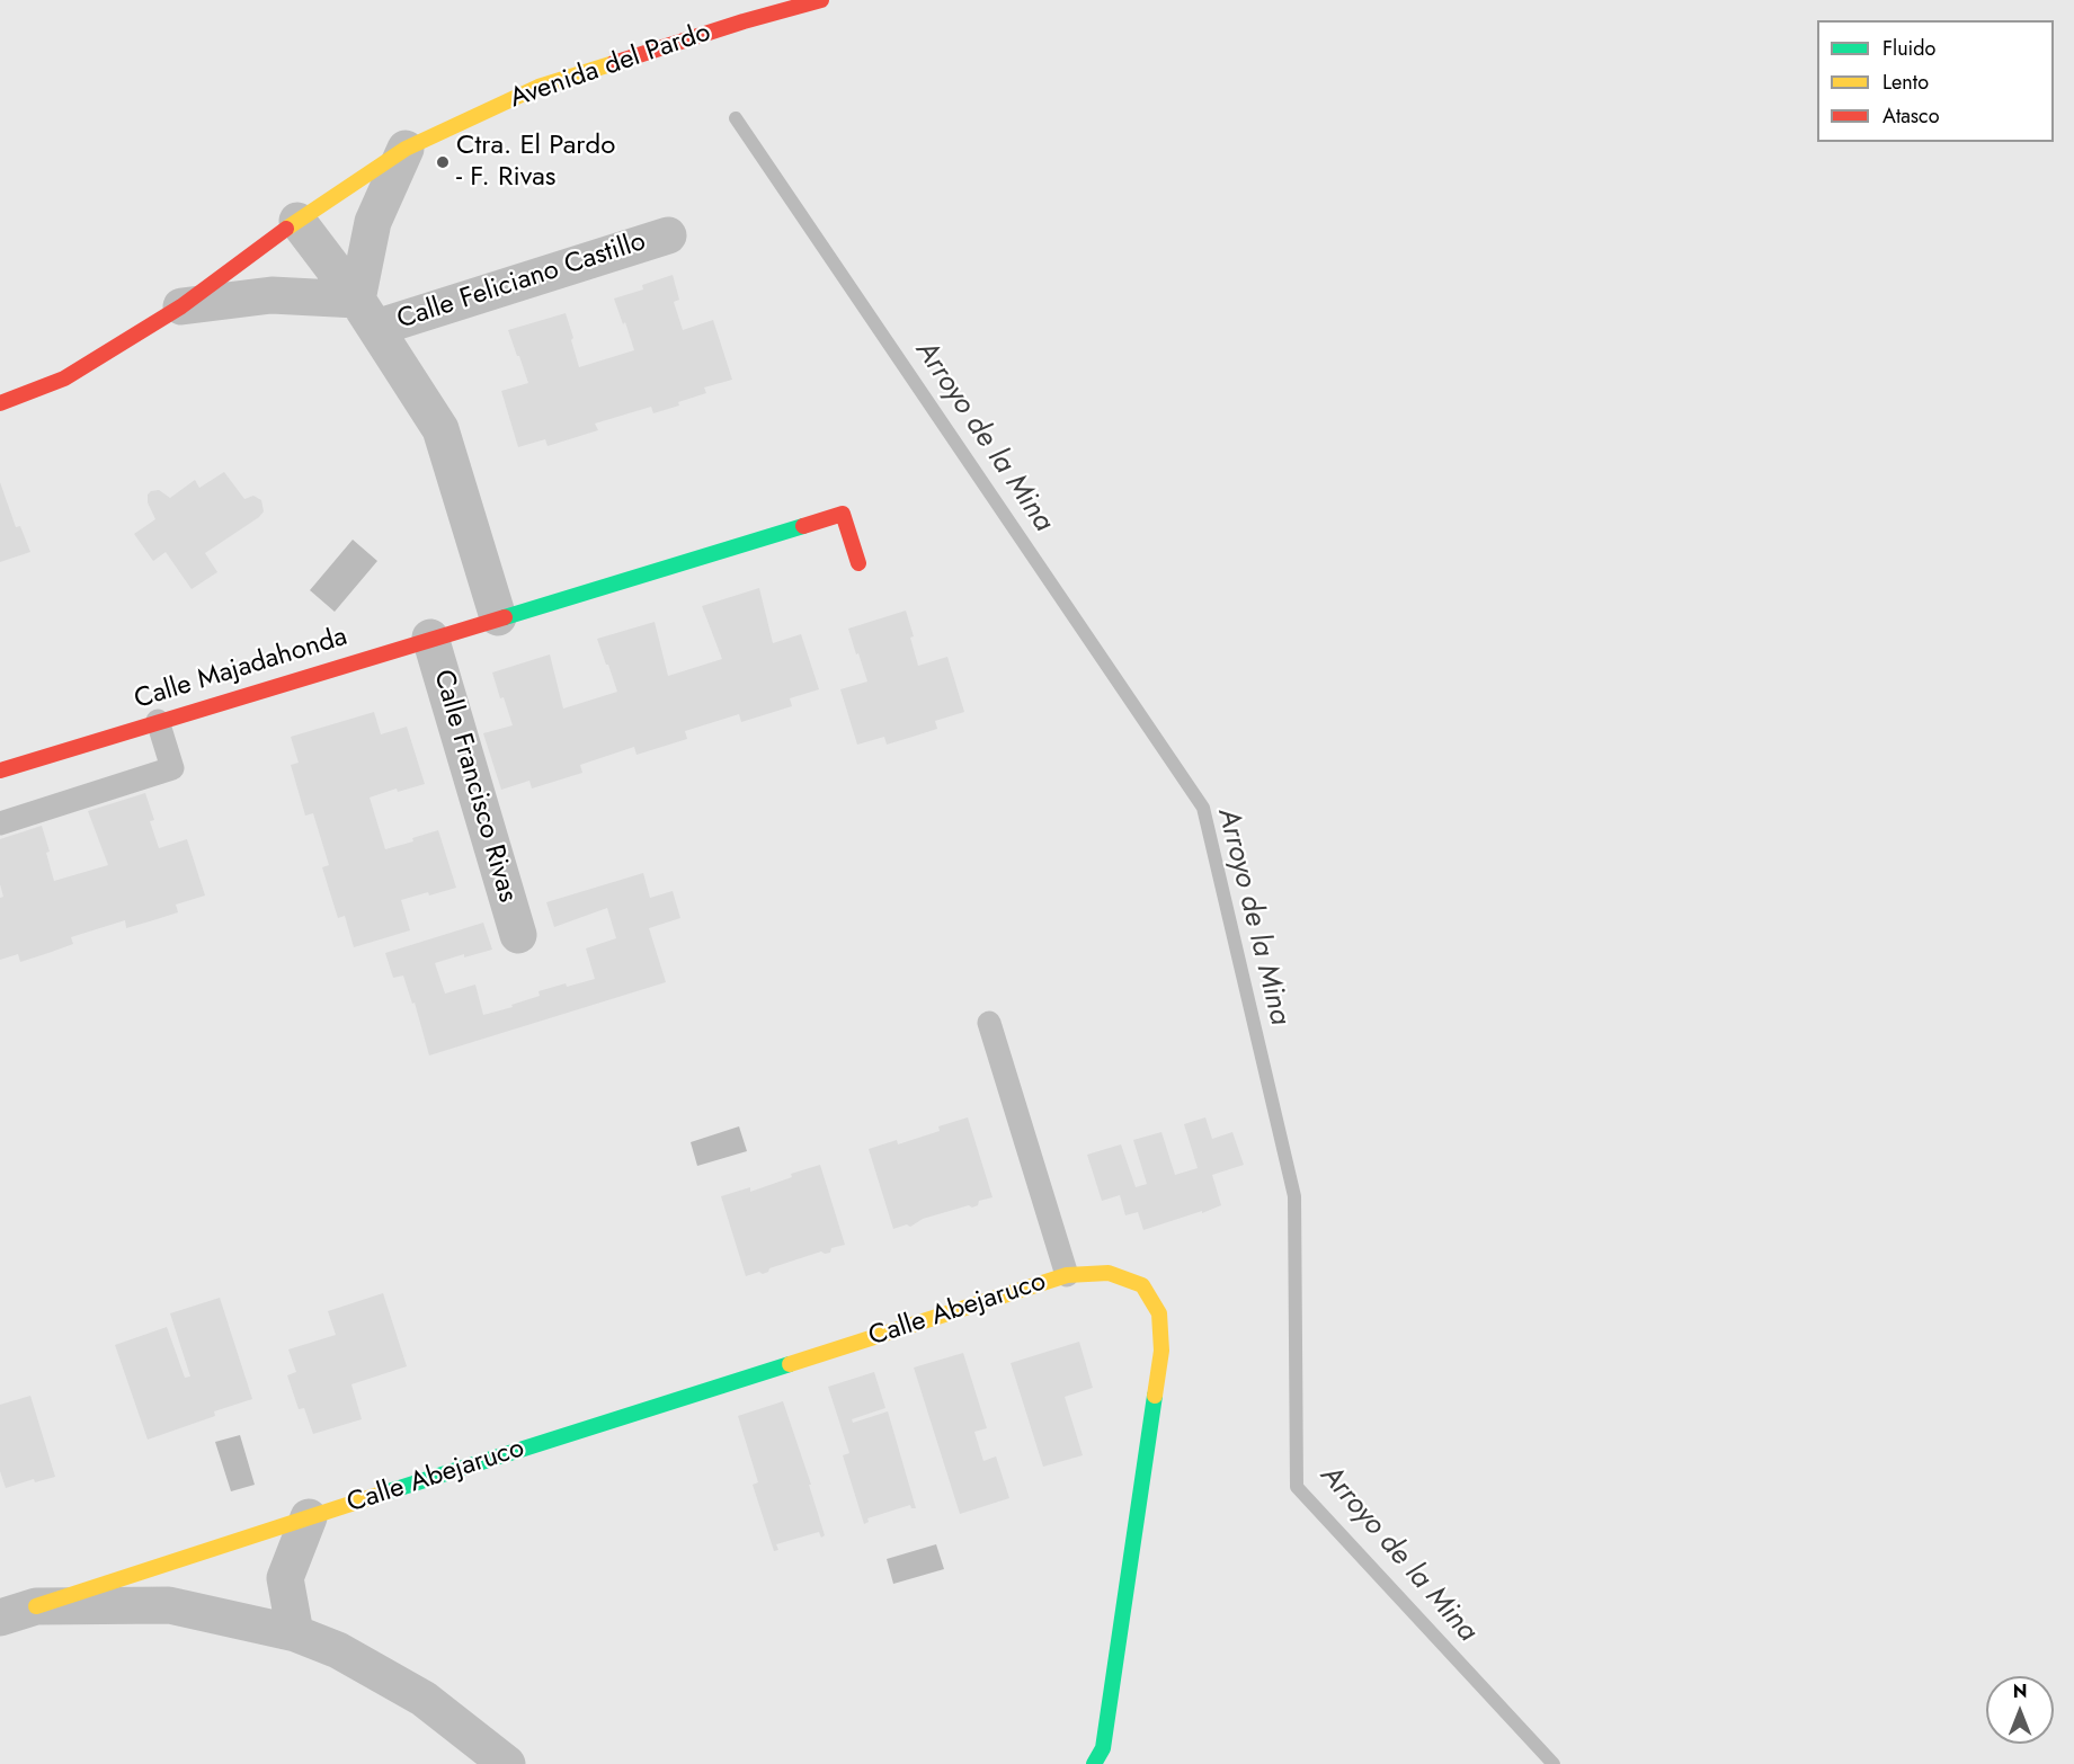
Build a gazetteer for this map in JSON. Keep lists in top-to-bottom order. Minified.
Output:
{"streets":{"street":["Avenida del Pardo","Calle Feliciano Castillo","Calle Majadahonda","Calle Francisco Rivas","Calle Abejaruco"]},"crossings":[["Avenida del Pardo","Calle Feliciano Castillo"],["Calle Majadahonda","Calle Francisco Rivas"]],"water":["Arroyo de la Mina"],"places":["Ctra. El Pardo - F. Rivas"],"legend":["Fluido","Lento","Atasco"],"north":"top"}
